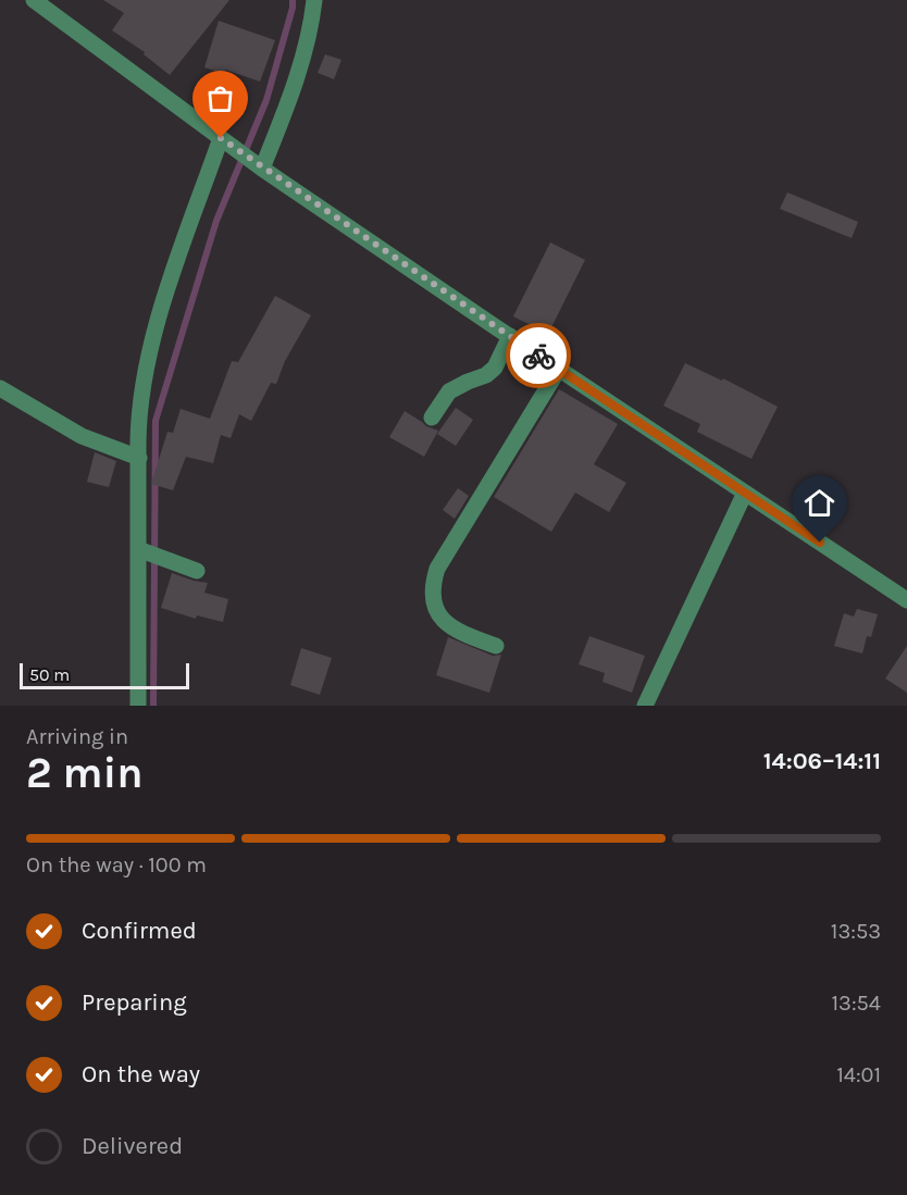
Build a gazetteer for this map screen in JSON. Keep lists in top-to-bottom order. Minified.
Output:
{"scale_bar":"50 m","page":{"scale":"50 m","heading":["2 min","Arriving in","14:06–14:11"],"bar":"On the way · 100 m","list":[["Confirmed","13:53"],["Preparing","13:54"],["On the way","14:01"],"Delivered"]}}
